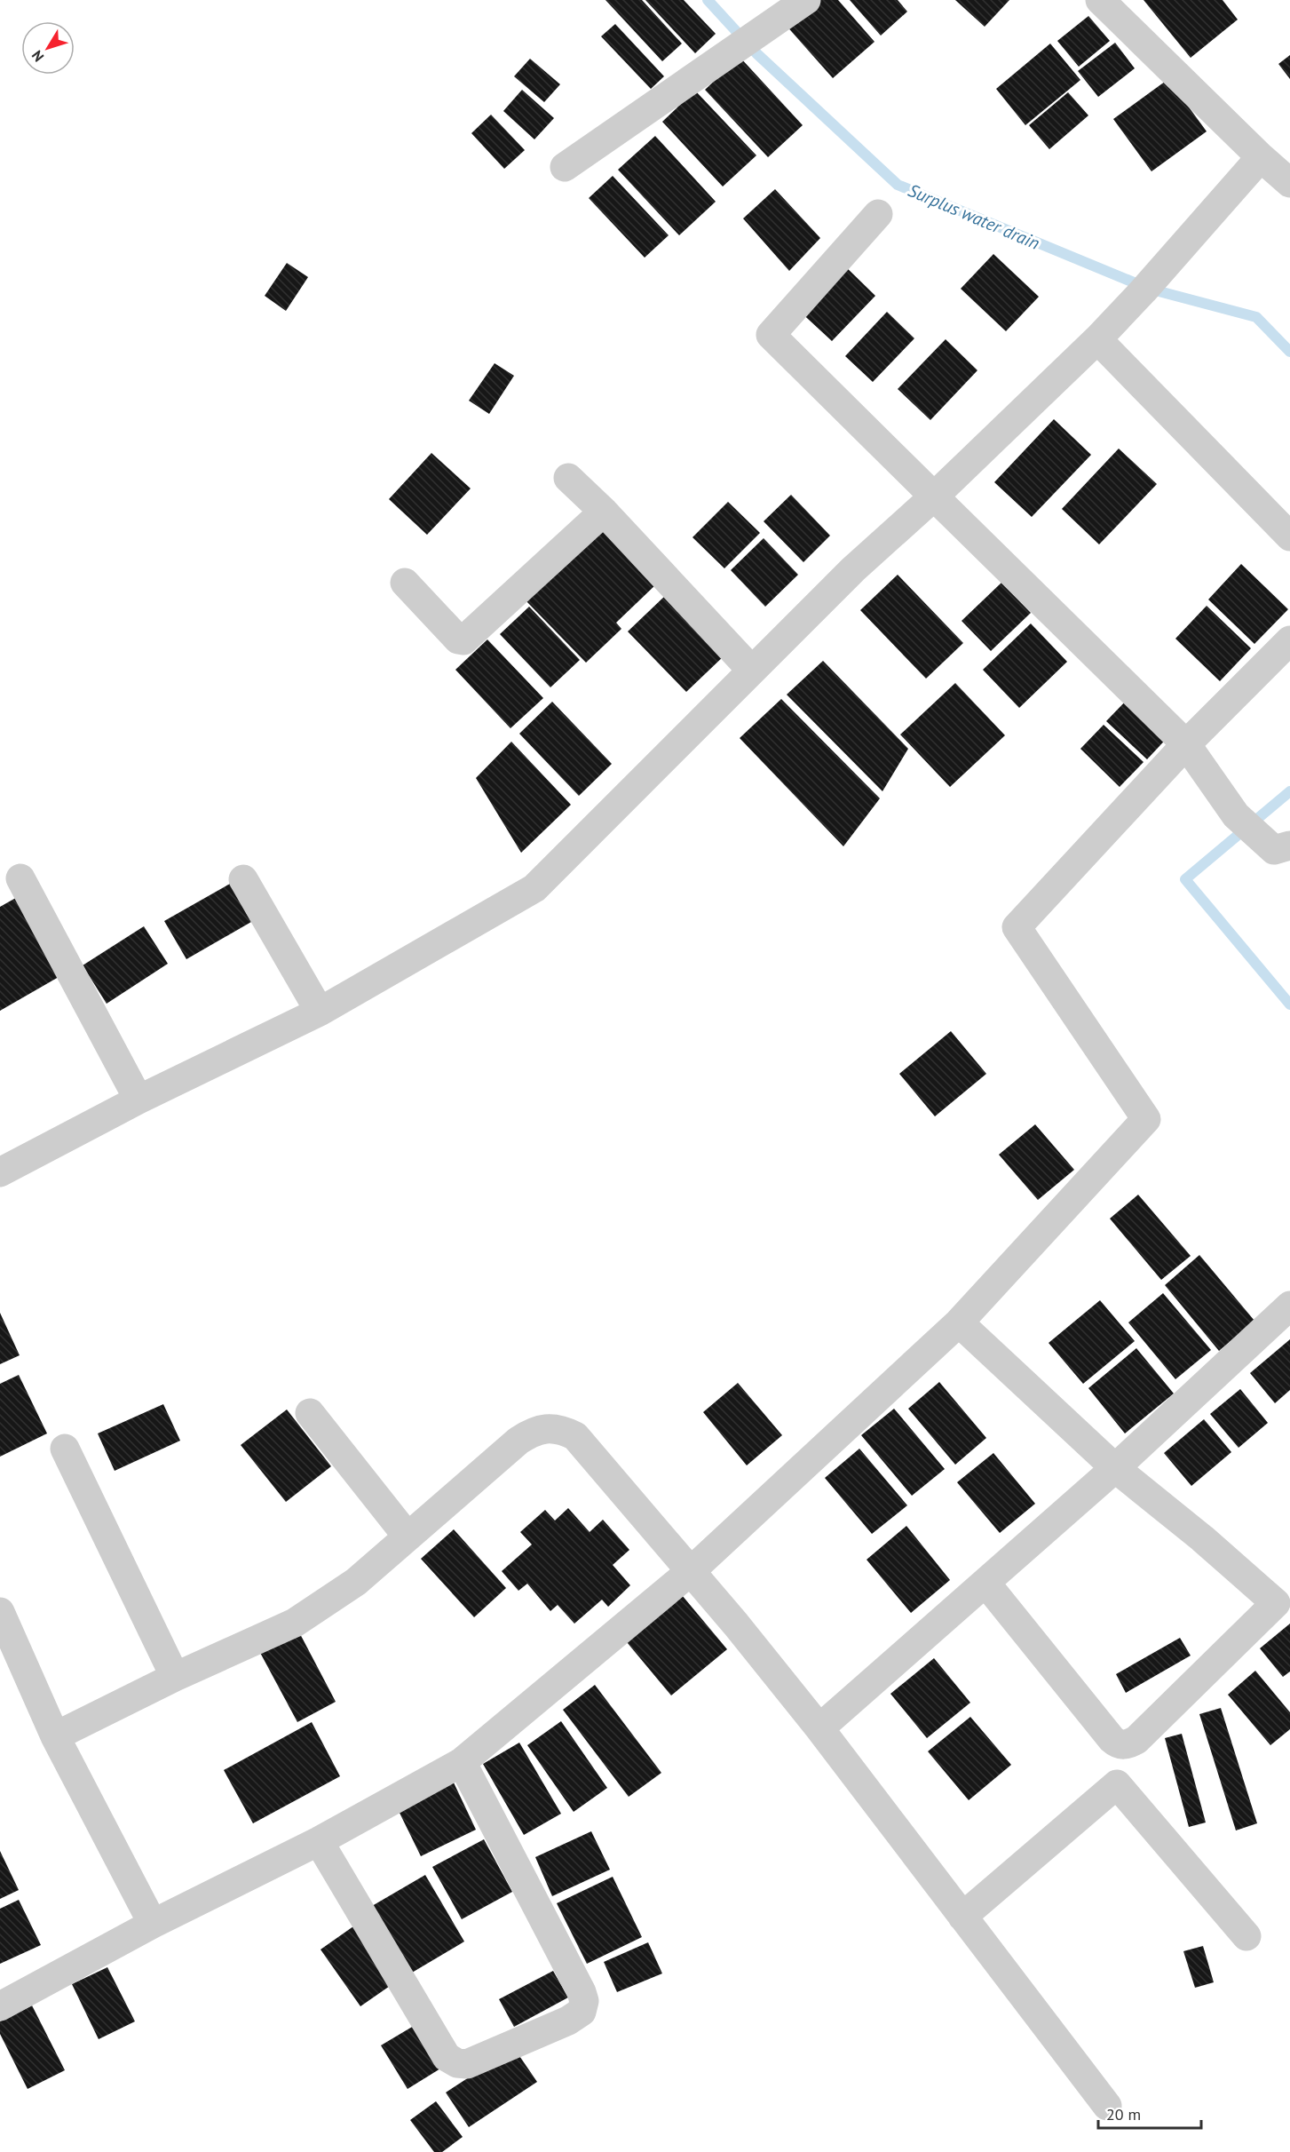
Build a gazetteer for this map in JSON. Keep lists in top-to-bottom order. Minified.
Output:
{"water":["Surplus water drain"],"scale_bar":"20 m","north":"bottom left"}
